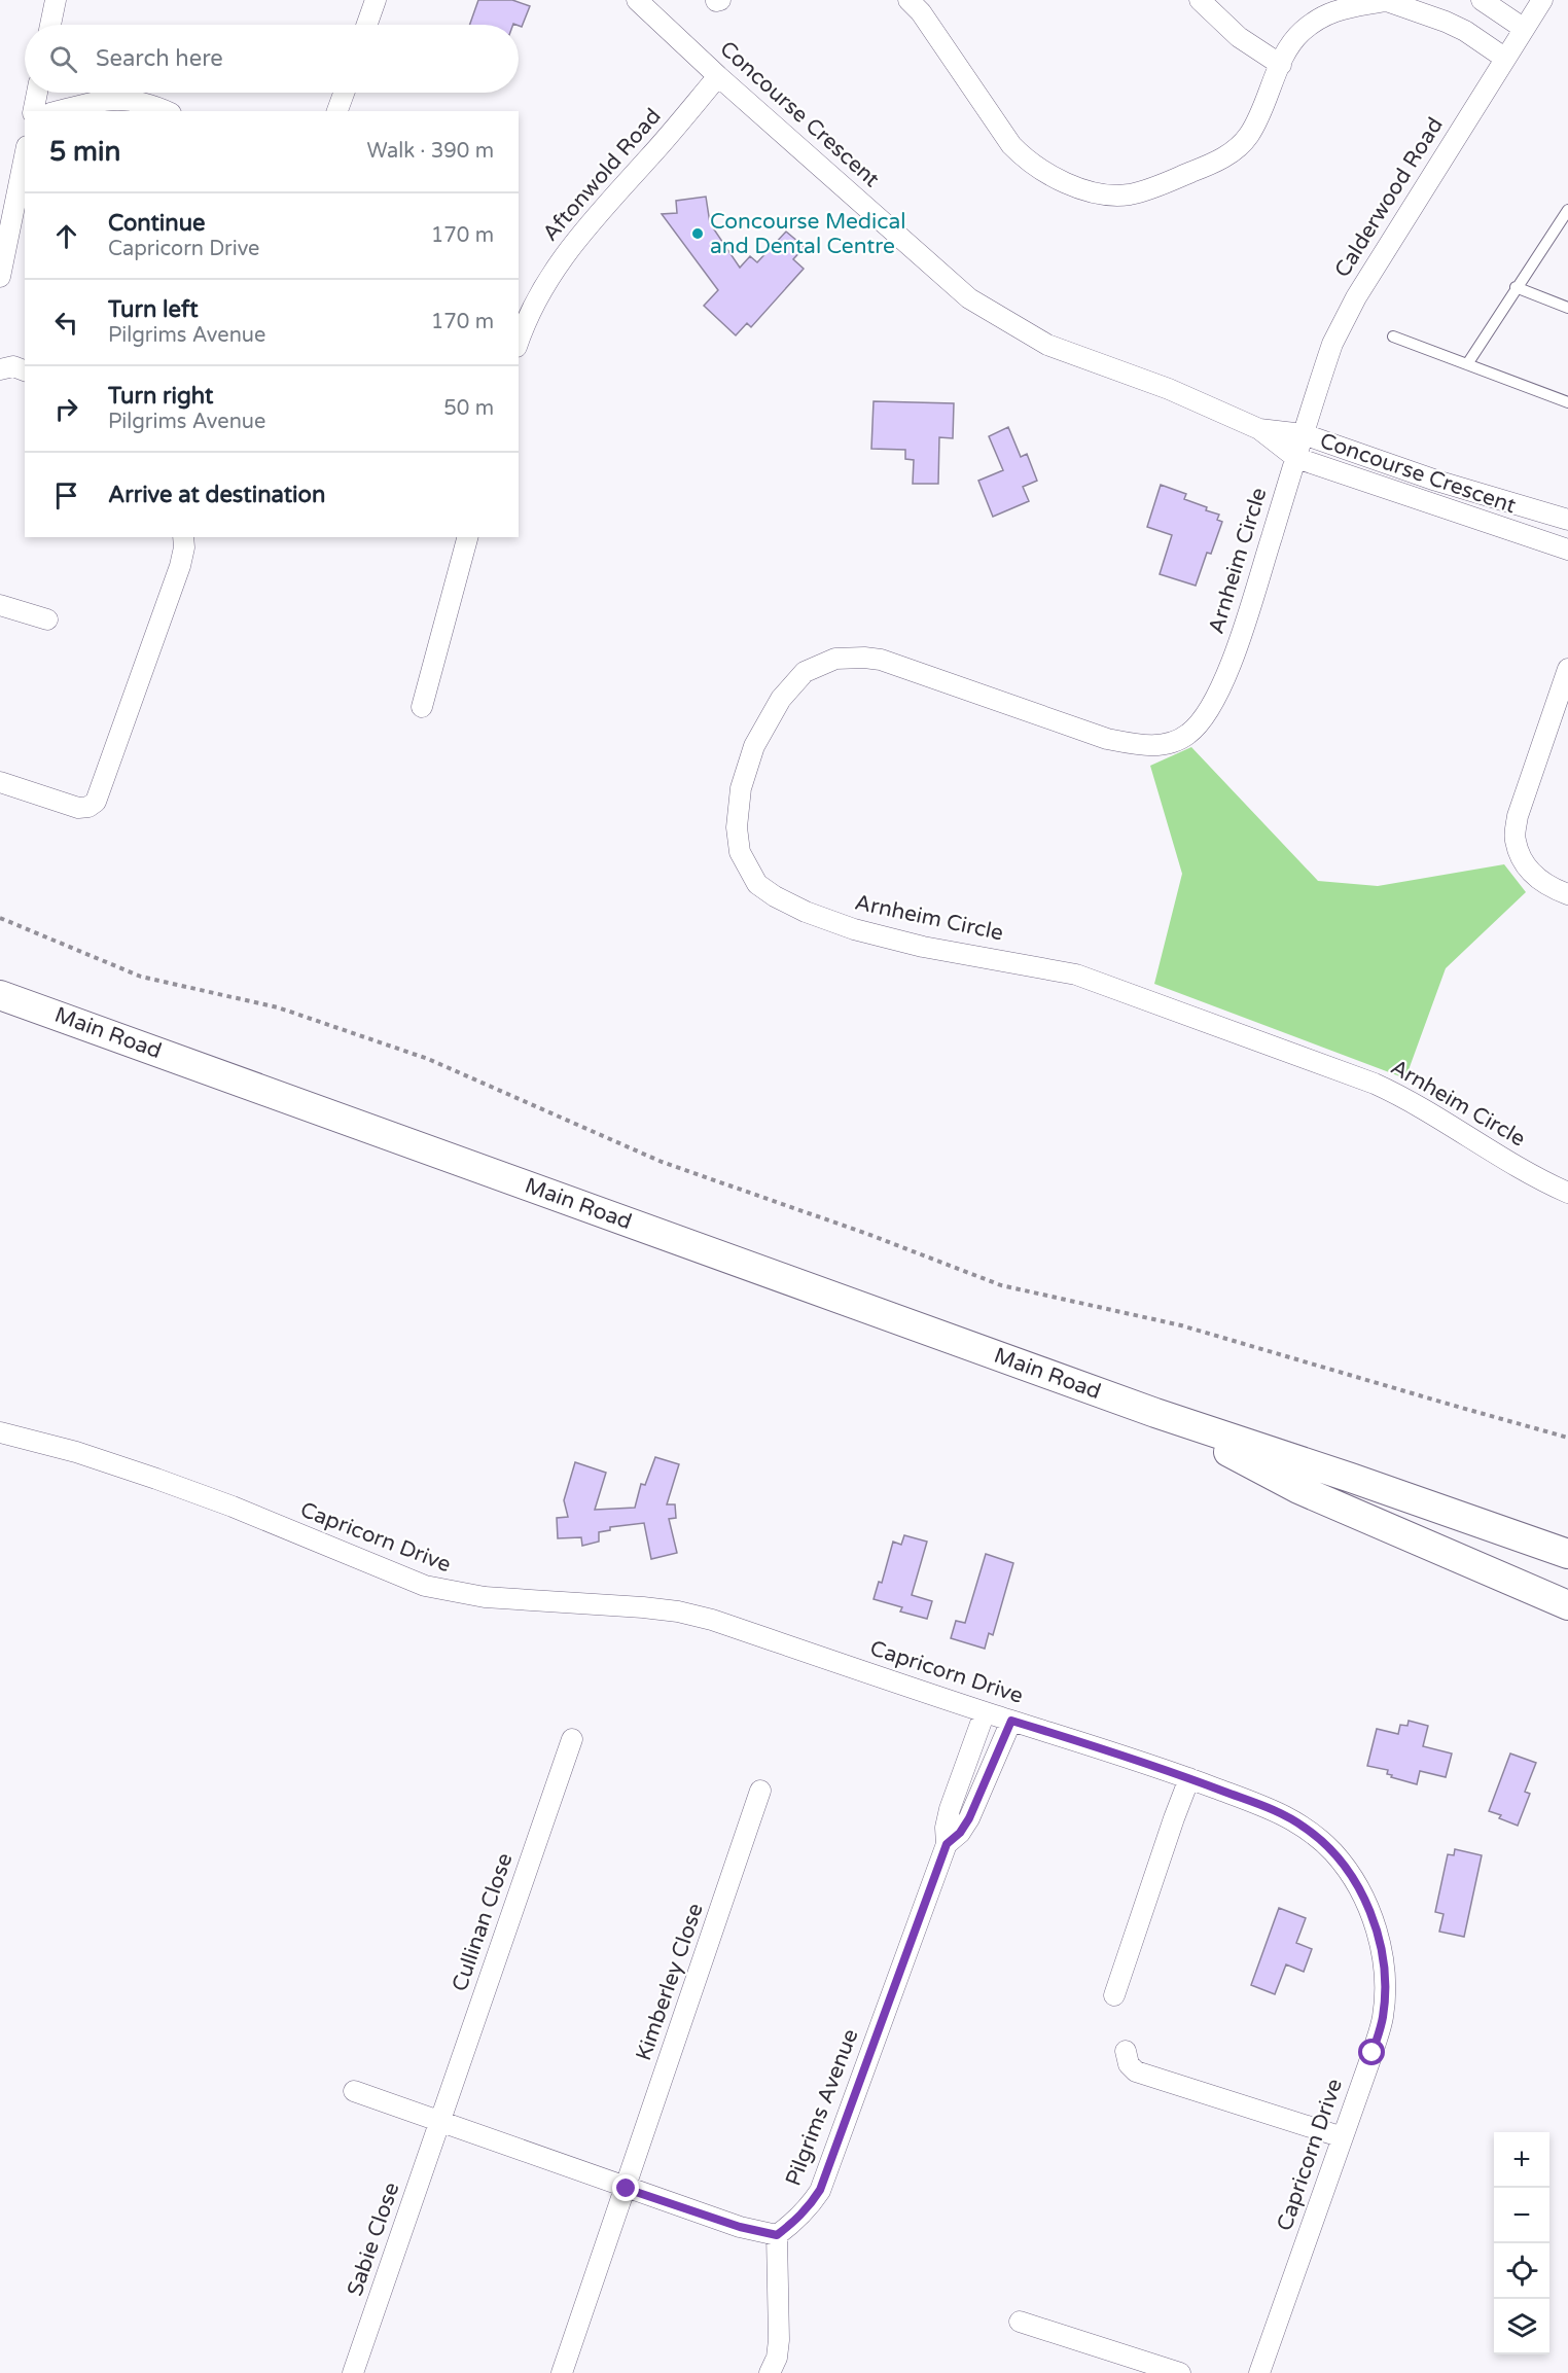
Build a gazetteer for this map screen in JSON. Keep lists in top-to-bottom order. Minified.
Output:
{"streets":{"main road":["Main Road"],"street":["Concourse Crescent","Aftonwold Road","Calderwood Road","Arnheim Circle","Capricorn Drive","Cullinan Close","Kimberley Close","Pilgrims Avenue","Sabie Close"]},"crossings":[["Concourse Crescent","Aftonwold Road"],["Concourse Crescent","Calderwood Road"],["Concourse Crescent","Arnheim Circle"],["Calderwood Road","Arnheim Circle"],["Capricorn Drive","Pilgrims Avenue"],["Cullinan Close","Sabie Close"]],"places":["Concourse Medical and Dental Centre"],"page":{"search":"Search here","heading":["5 min","Walk · 390 m"],"list":[["Continue","Capricorn Drive","170 m"],["Turn left","Pilgrims Avenue","170 m"],["Turn right","Pilgrims Avenue","50 m"],"Arrive at destination"],"map_buttons":["+","−"]}}
